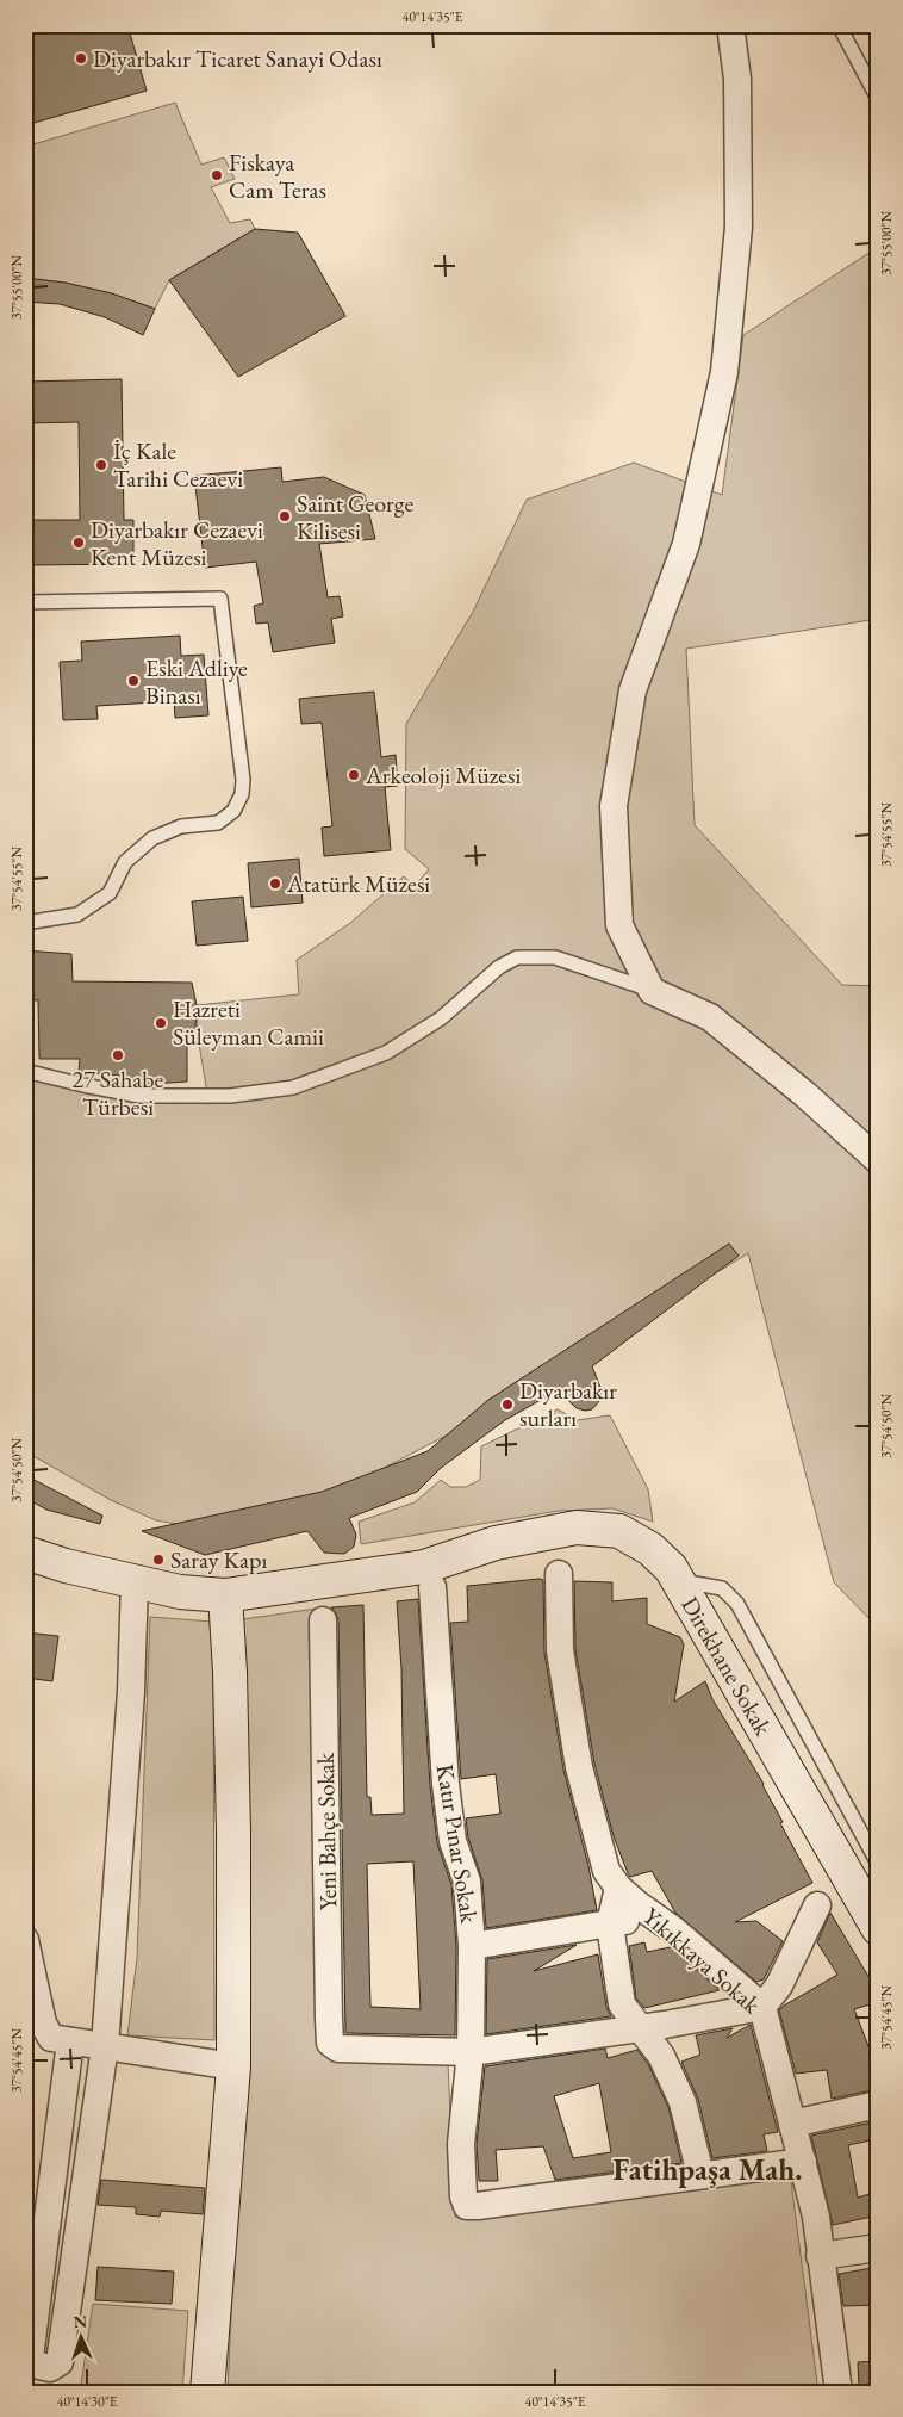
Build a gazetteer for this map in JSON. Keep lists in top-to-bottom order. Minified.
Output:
{"streets":{"street":["Direkhane Sokak","Yeni Bahçe Sokak","Katır Pınar Sokak","Yıkıkkaya Sokak"]},"crossings":[["Yeni Bahçe Sokak","Katır Pınar Sokak"]],"districts":["Fatihpaşa Mah."],"places":["Diyarbakır Ticaret Sanayi Odası","Fiskaya Cam Teras","İç Kale Tarihi Cezaevi","Saint George Kilisesi","Diyarbakır Cezaevi Kent Müzesi","Eski Adliye Binası","Arkeoloji Müzesi","Atatürk Müzesi","Hazreti Süleyman Camii","27 Sahabe Türbesi","Diyarbakır surları","Saray Kapı"],"north":"top","coordinates":["40°14'35\"E","37°55'00\"N","37°54'55\"N","37°54'50\"N","37°54'45\"N","40°14'30\"E"]}
